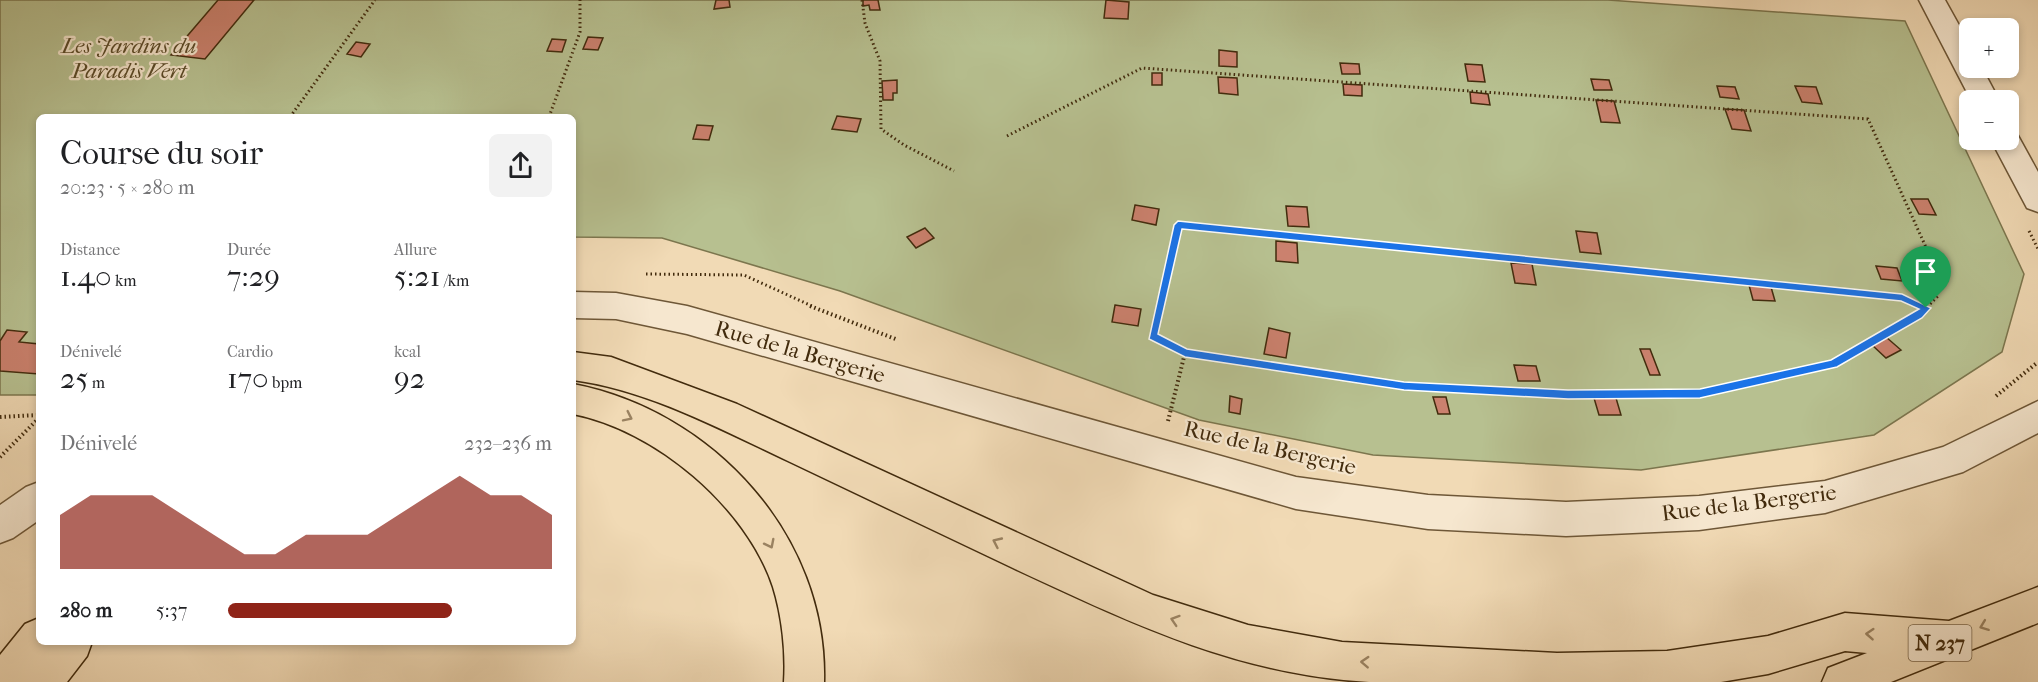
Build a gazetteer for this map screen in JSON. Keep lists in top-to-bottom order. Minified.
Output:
{"streets":{"highway":["N 237"],"street":["Rue de la Bergerie"]},"parks":["Les Jardins du Paradis Vert"],"page":{"map_buttons":["+","−"],"heading":["Course du soir","20:23 · 5 × 280 m"],"stats":[["Distance","1.40 km"],["Durée","7:29"],["Allure","5:21 /km"],["Dénivelé","25 m"],["Cardio","170 bpm"],["kcal","92"]],"chart":["Dénivelé","232–236 m"],"list":[{"name":"280 m","note":"5:37"}]}}
